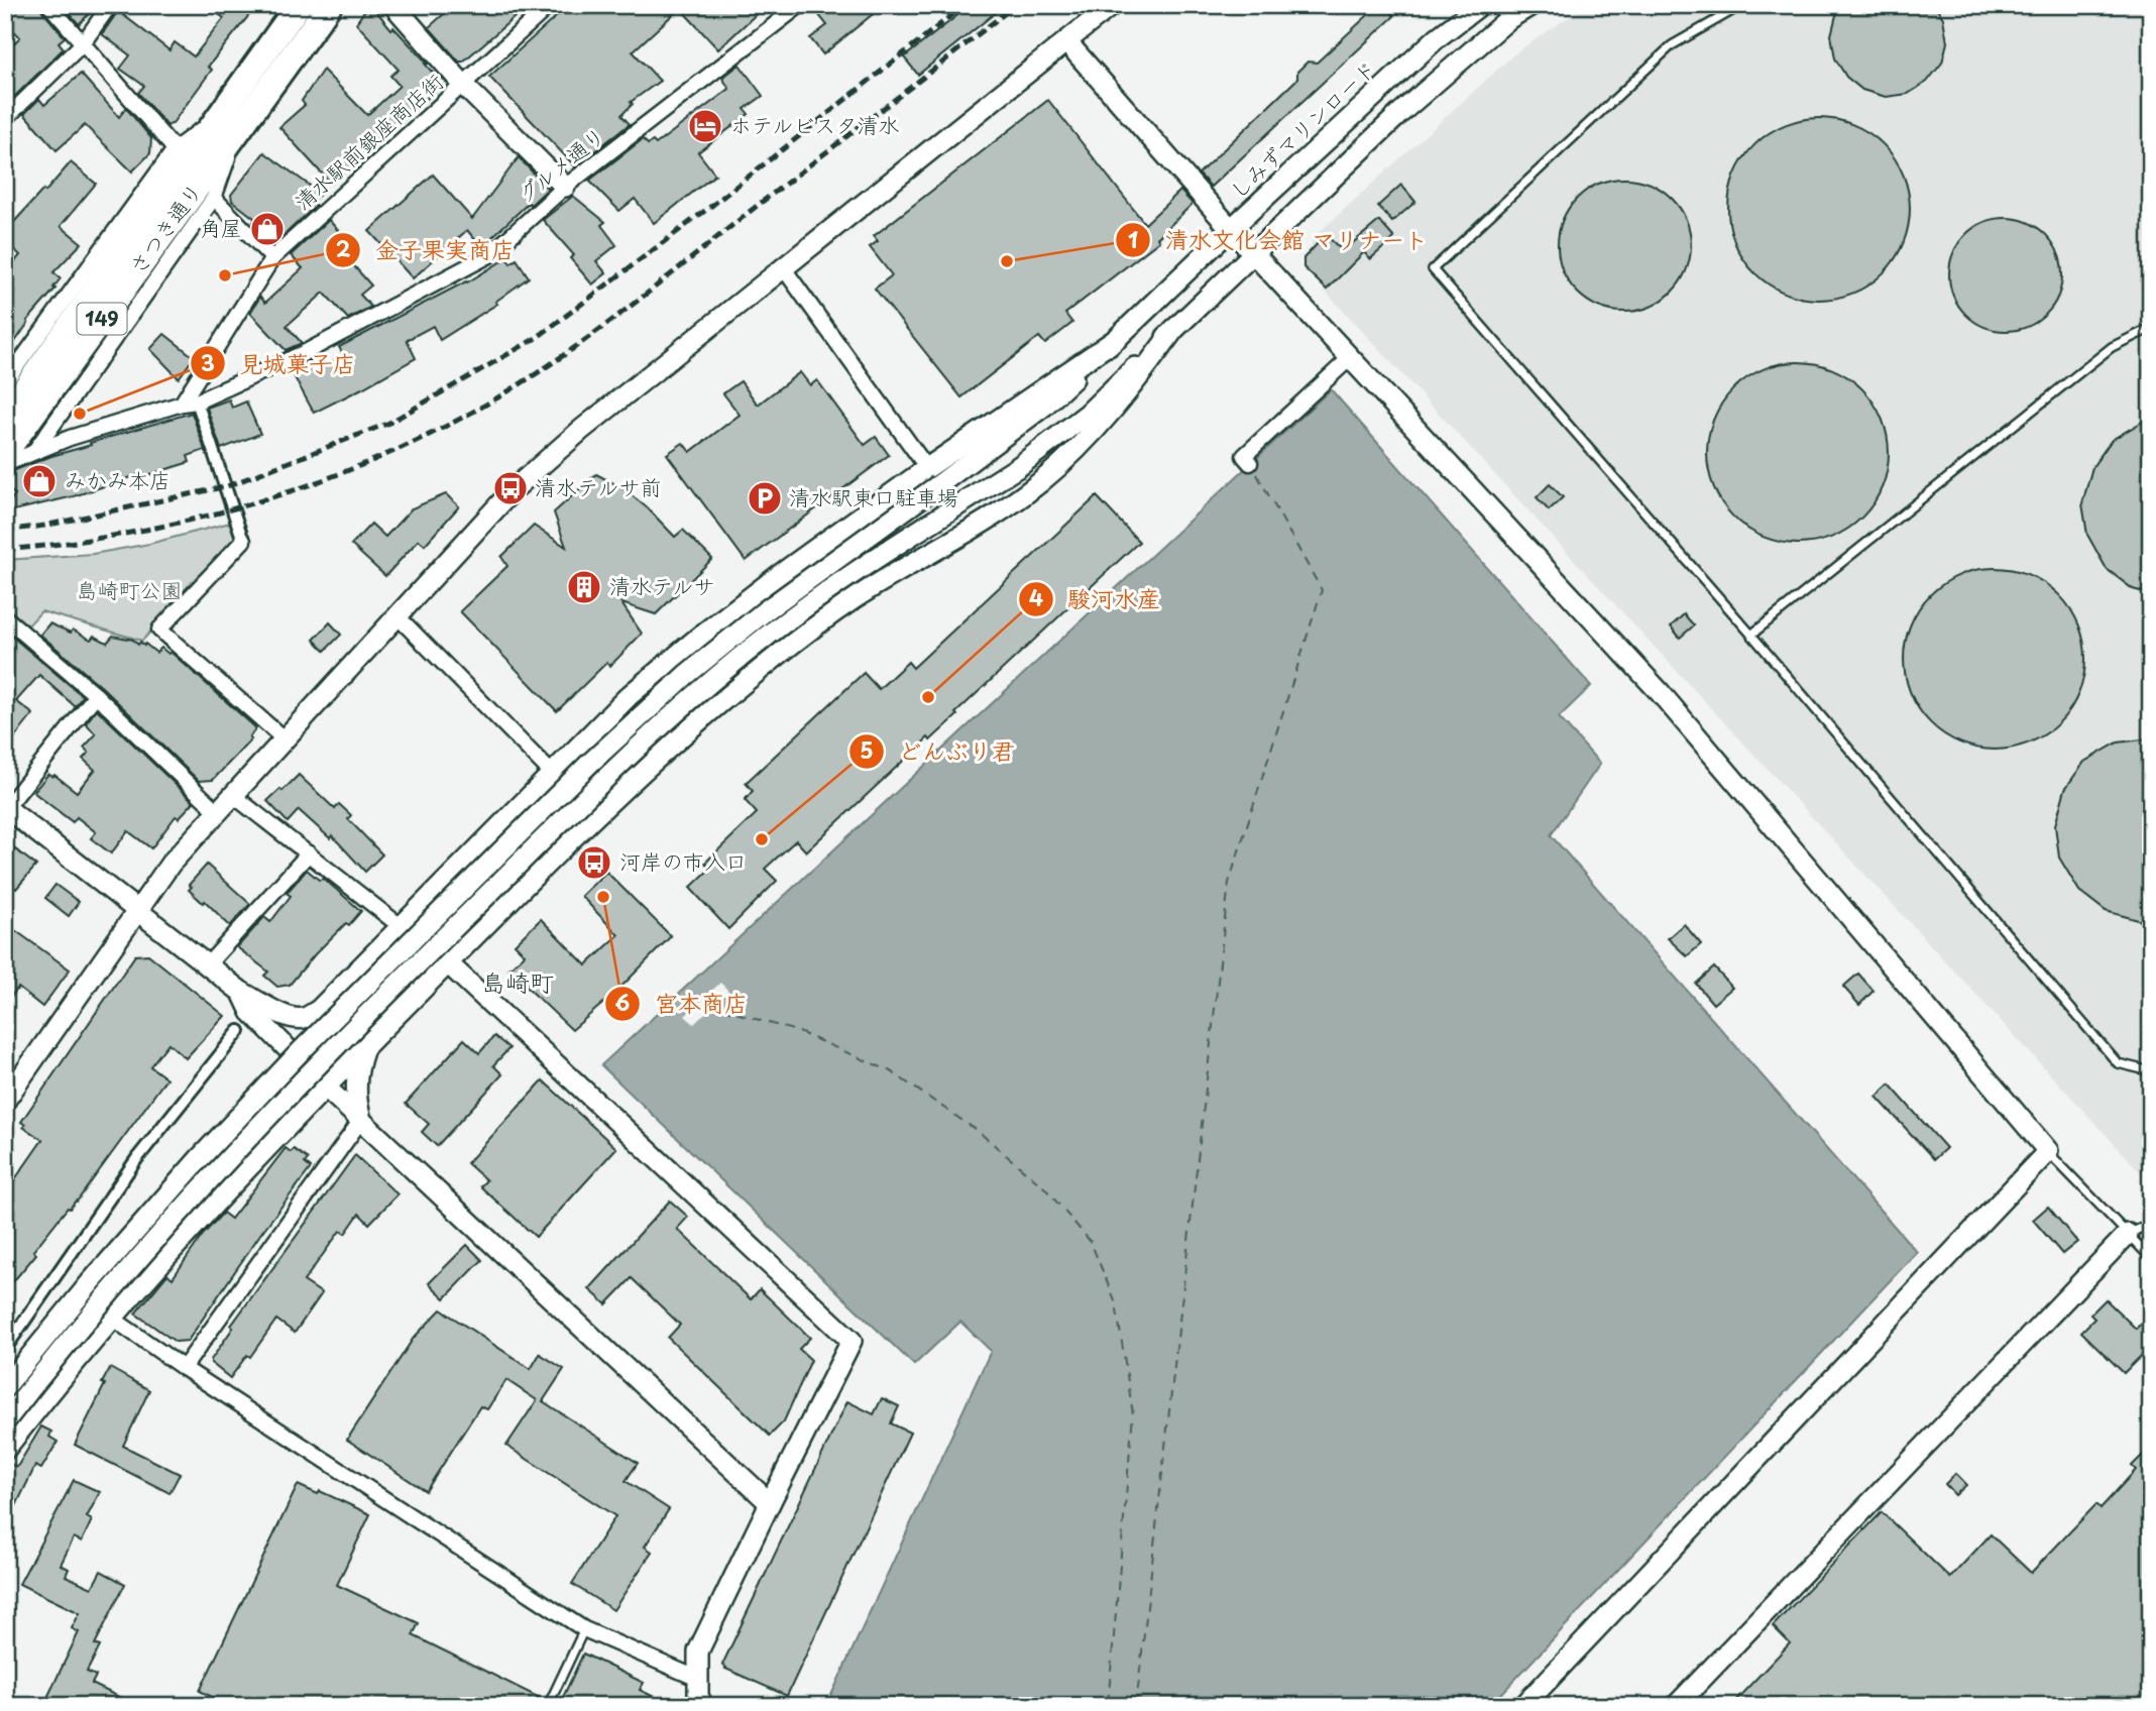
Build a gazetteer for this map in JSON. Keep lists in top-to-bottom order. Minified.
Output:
{"streets":{"highway":["さつき通り","149"],"street":["しみずマリンロード","清水駅前銀座商店街","グルメ通り"]},"crossings":[["清水駅前銀座商店街","グルメ通り"]],"districts":["島崎町"],"parks":["島崎町公園"],"places":{"hotel":["ホテルビスタ清水"],"shop":["角屋","みかみ本店"],"other":["清水文化会館 マリナート","金子果実商店","見城菓子店","駿河水産","どんぶり君","宮本商店"],"bus stop":["清水テルサ前","河岸の市入口"],"parking":["清水駅東口駐車場"],"building":["清水テルサ"]}}
